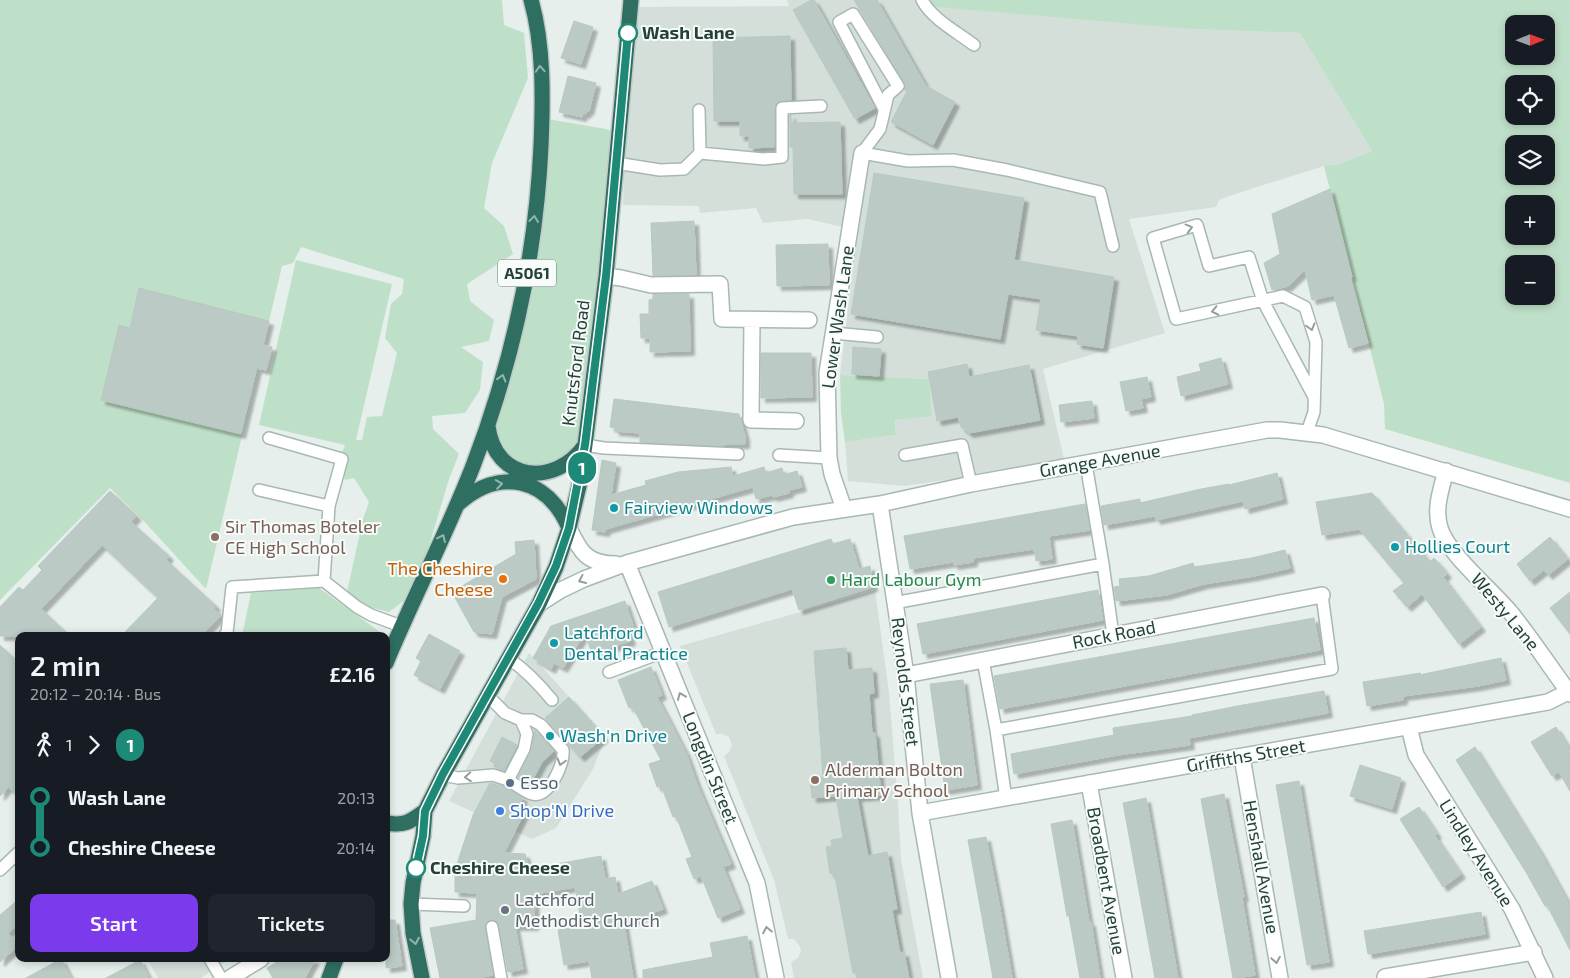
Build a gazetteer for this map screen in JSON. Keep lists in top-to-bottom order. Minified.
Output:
{"streets":{"highway":["A5061","Knutsford Road"],"street":["Lower Wash Lane","Grange Avenue","Westy Lane","Rock Road","Reynolds Street","Griffiths Street","Longdin Street","Lindley Avenue","Henshall Avenue","Broadbent Avenue"]},"crossings":[["A5061","Knutsford Road"],["A5061","Grange Avenue"],["Lower Wash Lane","Grange Avenue"],["Knutsford Road","Grange Avenue"],["Grange Avenue","Westy Lane"],["Grange Avenue","Reynolds Street"],["Grange Avenue","Longdin Street"],["Westy Lane","Griffiths Street"],["Rock Road","Reynolds Street"],["Reynolds Street","Griffiths Street"],["Griffiths Street","Lindley Avenue"],["Griffiths Street","Henshall Avenue"],["Griffiths Street","Broadbent Avenue"]],"one_way":["Longdin Street","Henshall Avenue"],"places":["Wash Lane","Fairview Windows","Sir Thomas Boteler CE High School","Hollies Court","The Cheshire Cheese","Hard Labour Gym","Latchford Dental Practice","Wash'n Drive","Alderman Bolton Primary School","Esso","Shop'N Drive","Cheshire Cheese","Latchford Methodist Church"],"lines":["bus line 1"],"north":"right","page":{"on_map":"1","map_buttons":["+","−"],"heading":["2 min","20:12 – 20:14 · Bus","£2.16"],"legs":["1","1"],"list":[{"name":"Wash Lane","value":"20:13"},{"name":"Cheshire Cheese","value":"20:14"}],"buttons":["Start","Tickets"]}}
